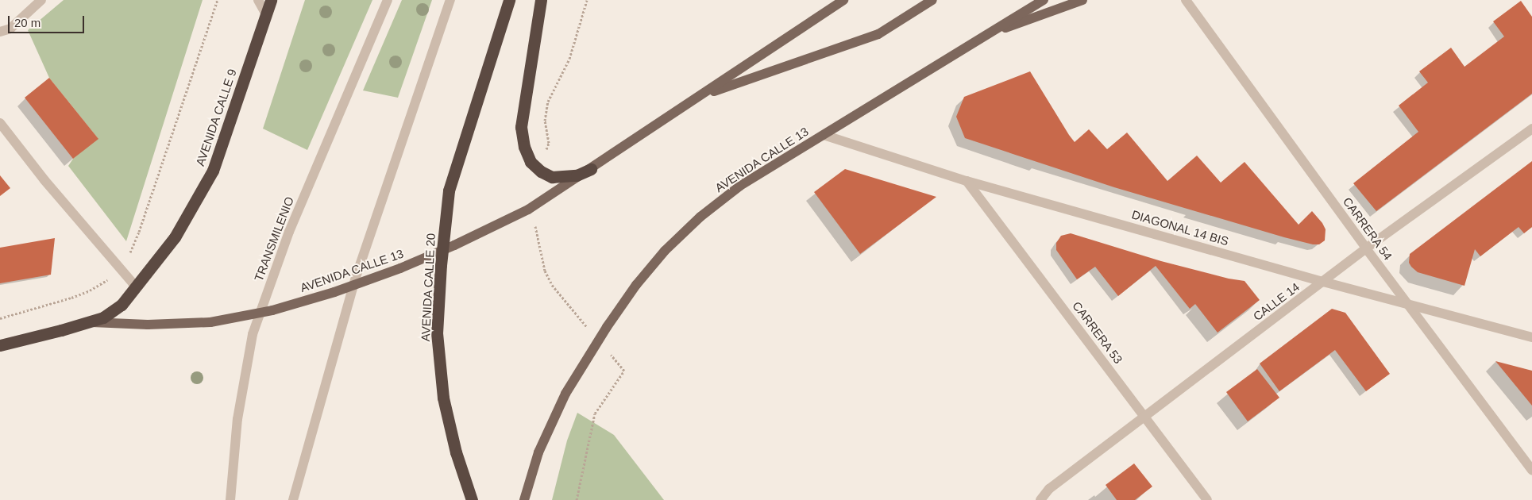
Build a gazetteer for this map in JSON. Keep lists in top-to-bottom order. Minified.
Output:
{"streets":{"highway":["AVENIDA CALLE 9","AVENIDA CALLE 20"],"main road":["AVENIDA CALLE 13"],"street":["DIAGONAL 14 BIS","CARRERA 54","TRANSMILENIO","CALLE 14","CARRERA 53"]},"crossings":[["AVENIDA CALLE 9","AVENIDA CALLE 13"],["AVENIDA CALLE 13","DIAGONAL 14 BIS"],["AVENIDA CALLE 13","TRANSMILENIO"],["AVENIDA CALLE 13","AVENIDA CALLE 20"],["DIAGONAL 14 BIS","CARRERA 54"],["DIAGONAL 14 BIS","CALLE 14"],["DIAGONAL 14 BIS","CARRERA 53"],["CARRERA 54","CALLE 14"],["CALLE 14","CARRERA 53"]],"scale_bar":"20 m"}
